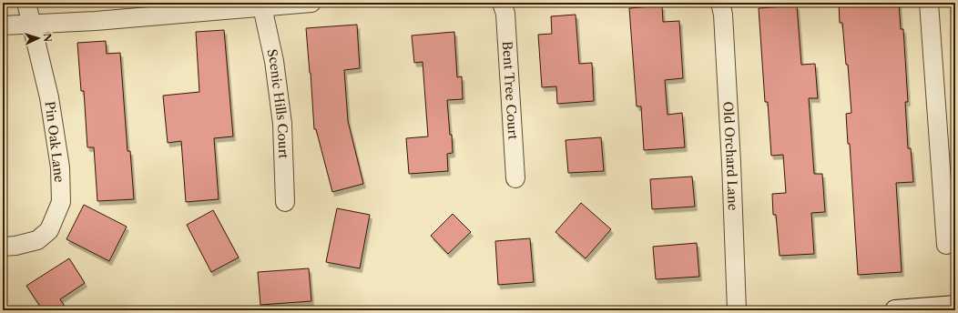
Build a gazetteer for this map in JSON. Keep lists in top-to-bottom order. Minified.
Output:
{"streets":{"street":["Bent Tree Court","Scenic Hills Court","Pin Oak Lane","Old Orchard Lane"]},"north":"right"}
